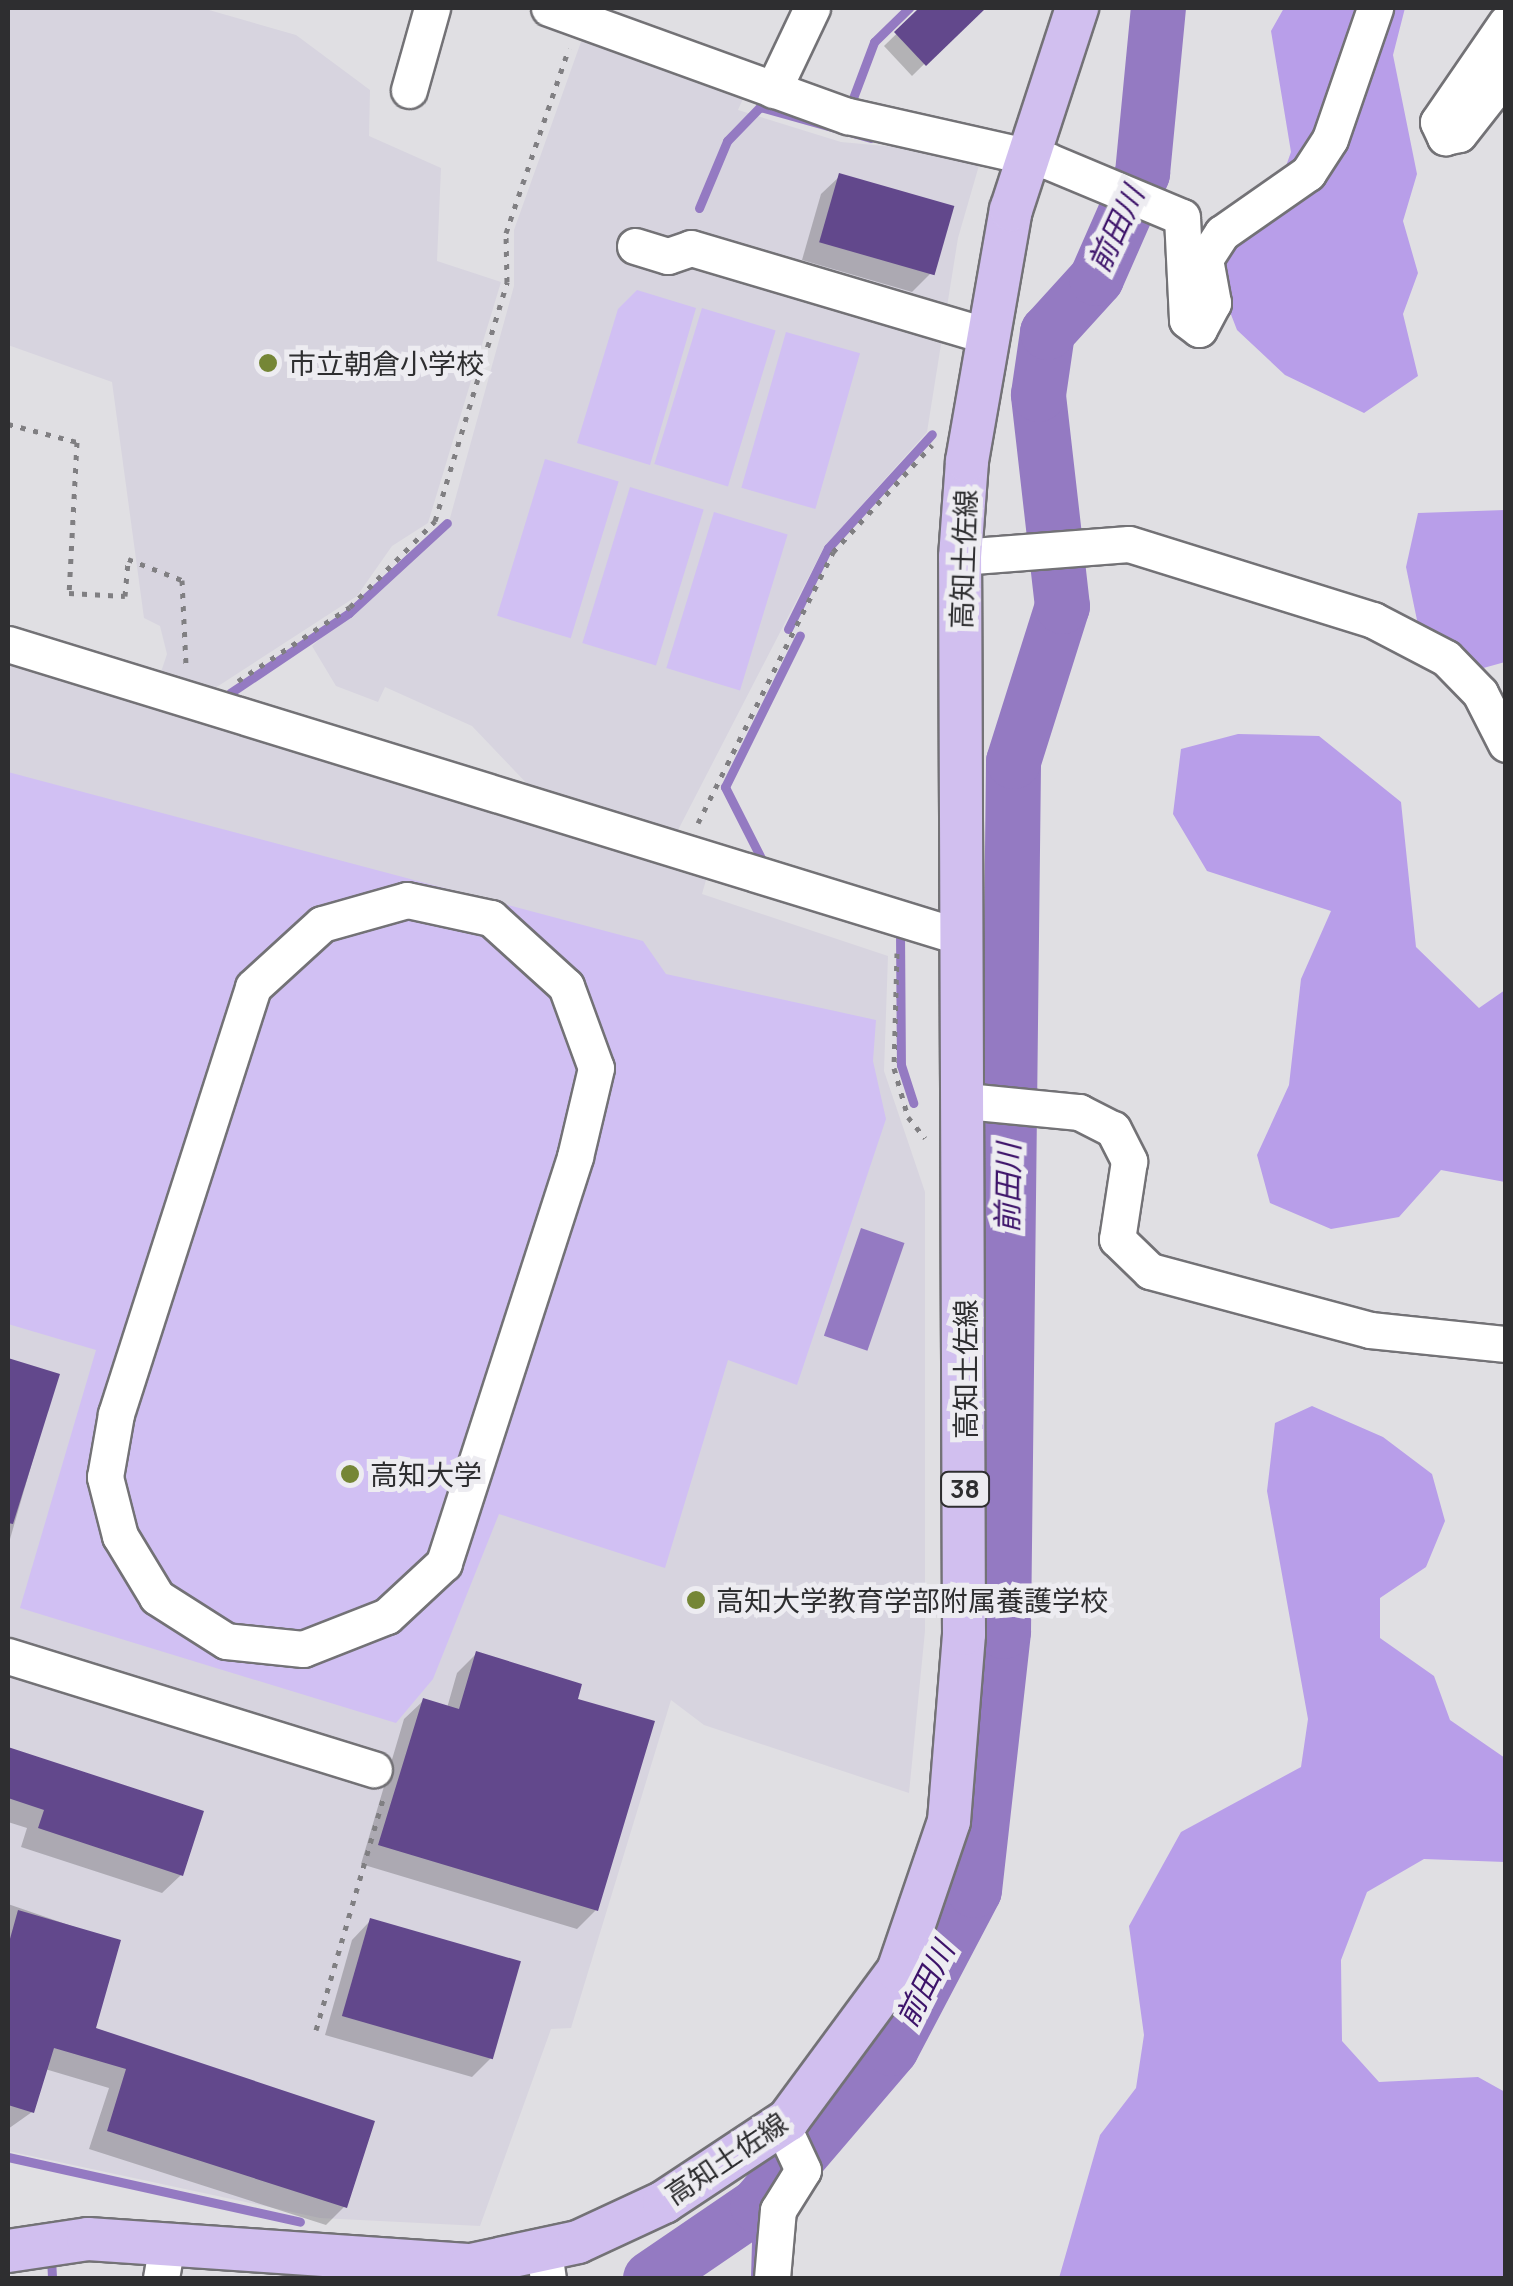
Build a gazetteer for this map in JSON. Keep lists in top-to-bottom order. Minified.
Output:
{"streets":{"main road":["高知土佐線","38"]},"water":["前田川"],"places":["市立朝倉小学校","高知大学","高知大学教育学部附属養護学校"]}
